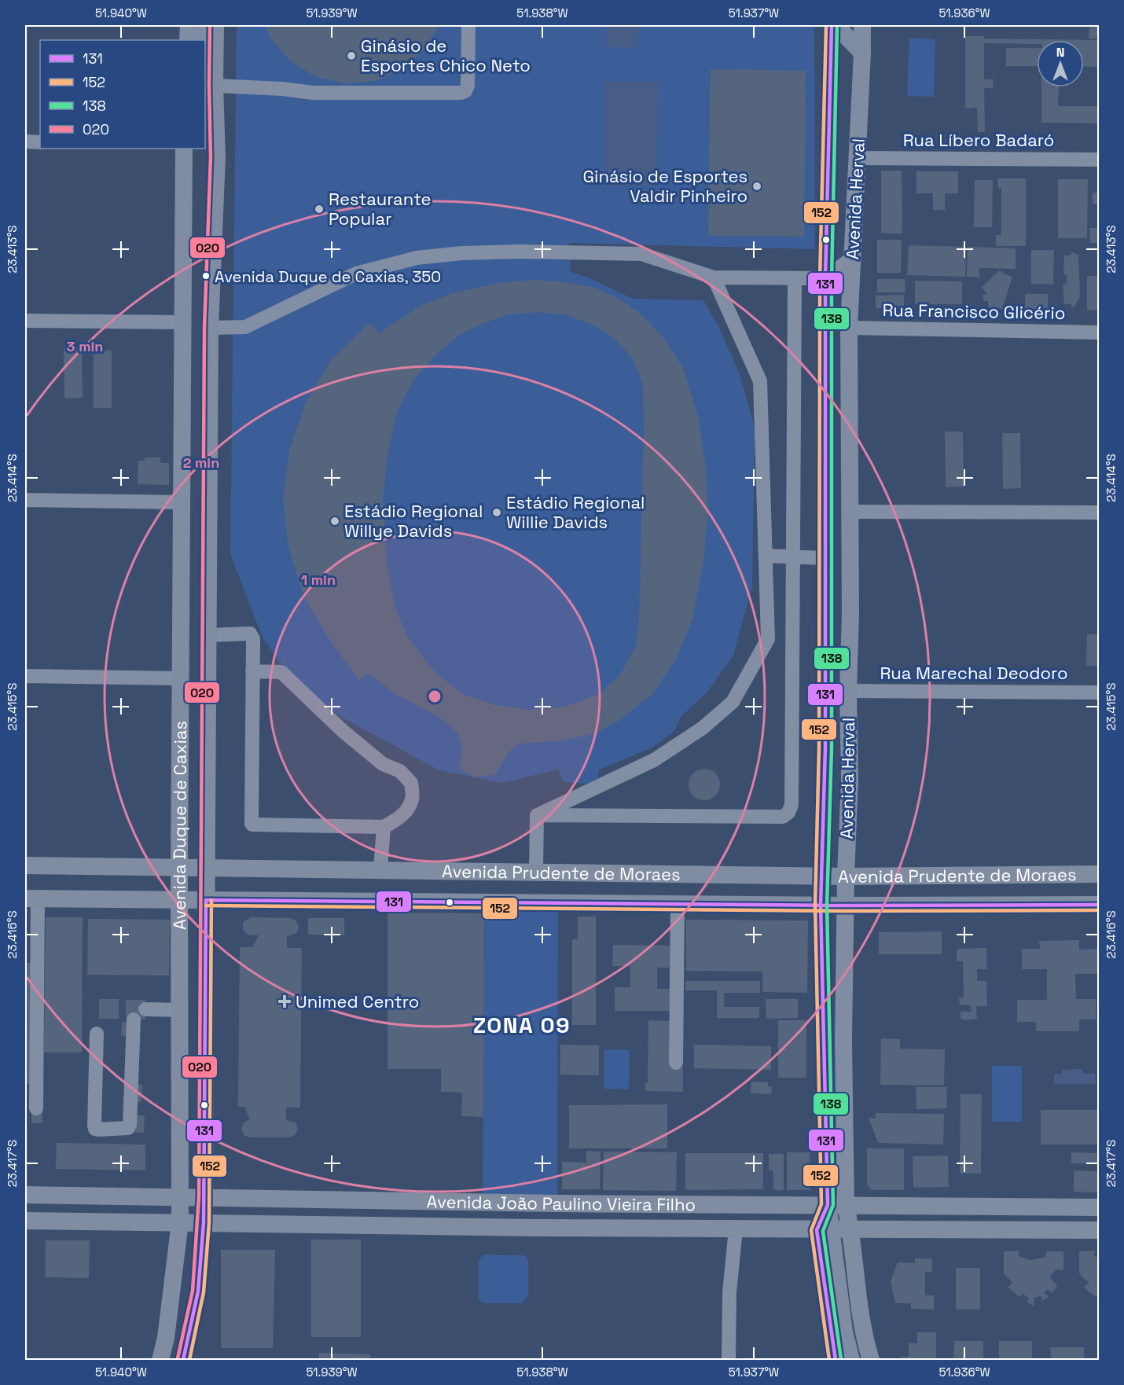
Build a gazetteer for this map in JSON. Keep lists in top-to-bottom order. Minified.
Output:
{"streets":{"main road":["Avenida Herval","Avenida Duque de Caxias","Avenida Prudente de Moraes","Avenida João Paulino Vieira Filho"],"street":["Rua Líbero Badaró","Rua Francisco Glicério","Rua Marechal Deodoro"]},"crossings":[["Rua Líbero Badaró","Avenida Herval"],["Avenida Herval","Rua Francisco Glicério"],["Avenida Herval","Rua Marechal Deodoro"],["Avenida Herval","Avenida Prudente de Moraes"],["Avenida Herval","Avenida João Paulino Vieira Filho"],["Avenida Duque de Caxias","Avenida Prudente de Moraes"],["Avenida Duque de Caxias","Avenida João Paulino Vieira Filho"]],"districts":["ZONA 09"],"places":{"other":["Ginásio de Esportes Chico Neto","Ginásio de Esportes Valdir Pinheiro","Restaurante Popular","Avenida Duque de Caxias, 350","Estádio Regional Willie Davids","Estádio Regional Willye Davids"],"health":["Unimed Centro"]},"lines":["transit line 131","transit line 152","transit line 138","transit line 020"],"legend":["131","152","138","020"],"north":"top","coordinates":["51.940°W","51.939°W","51.938°W","51.937°W","51.936°W","23.413°S","23.414°S","23.415°S","23.416°S","23.417°S"],"rings":["3 min","2 min","1 min"]}
